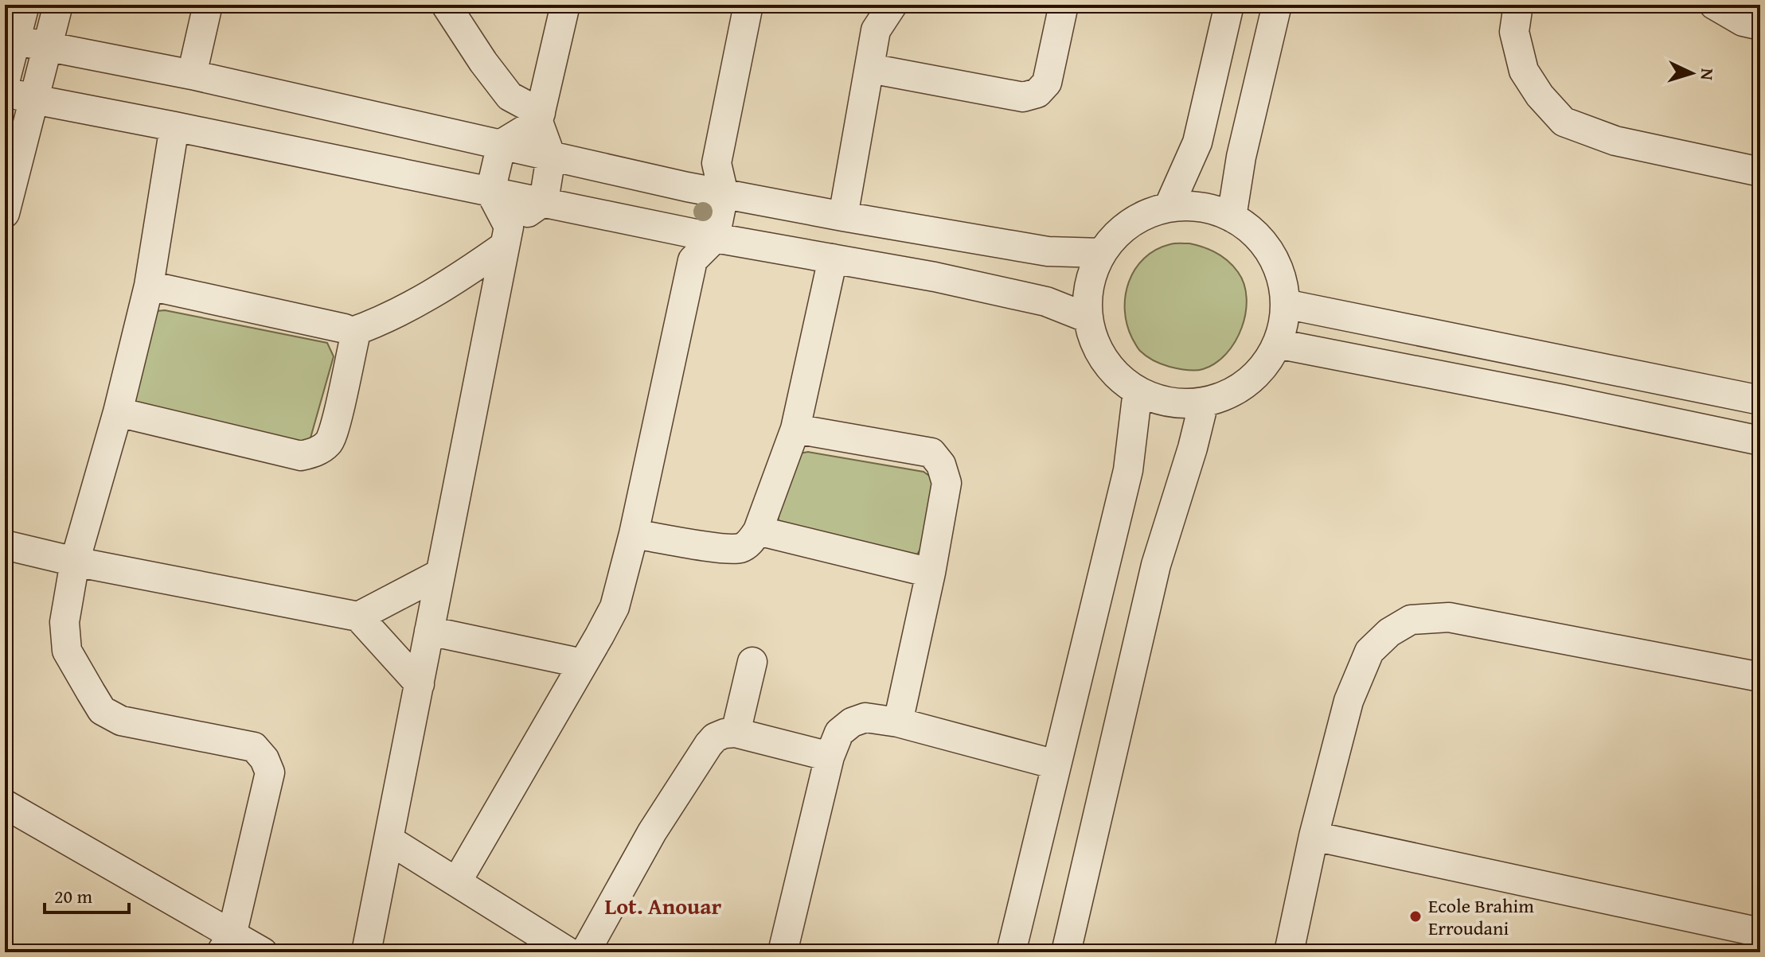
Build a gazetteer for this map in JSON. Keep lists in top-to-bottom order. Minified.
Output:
{"districts":["Lot. Anouar"],"places":["Ecole Brahim Erroudani"],"scale_bar":"20 m","north":"right"}
